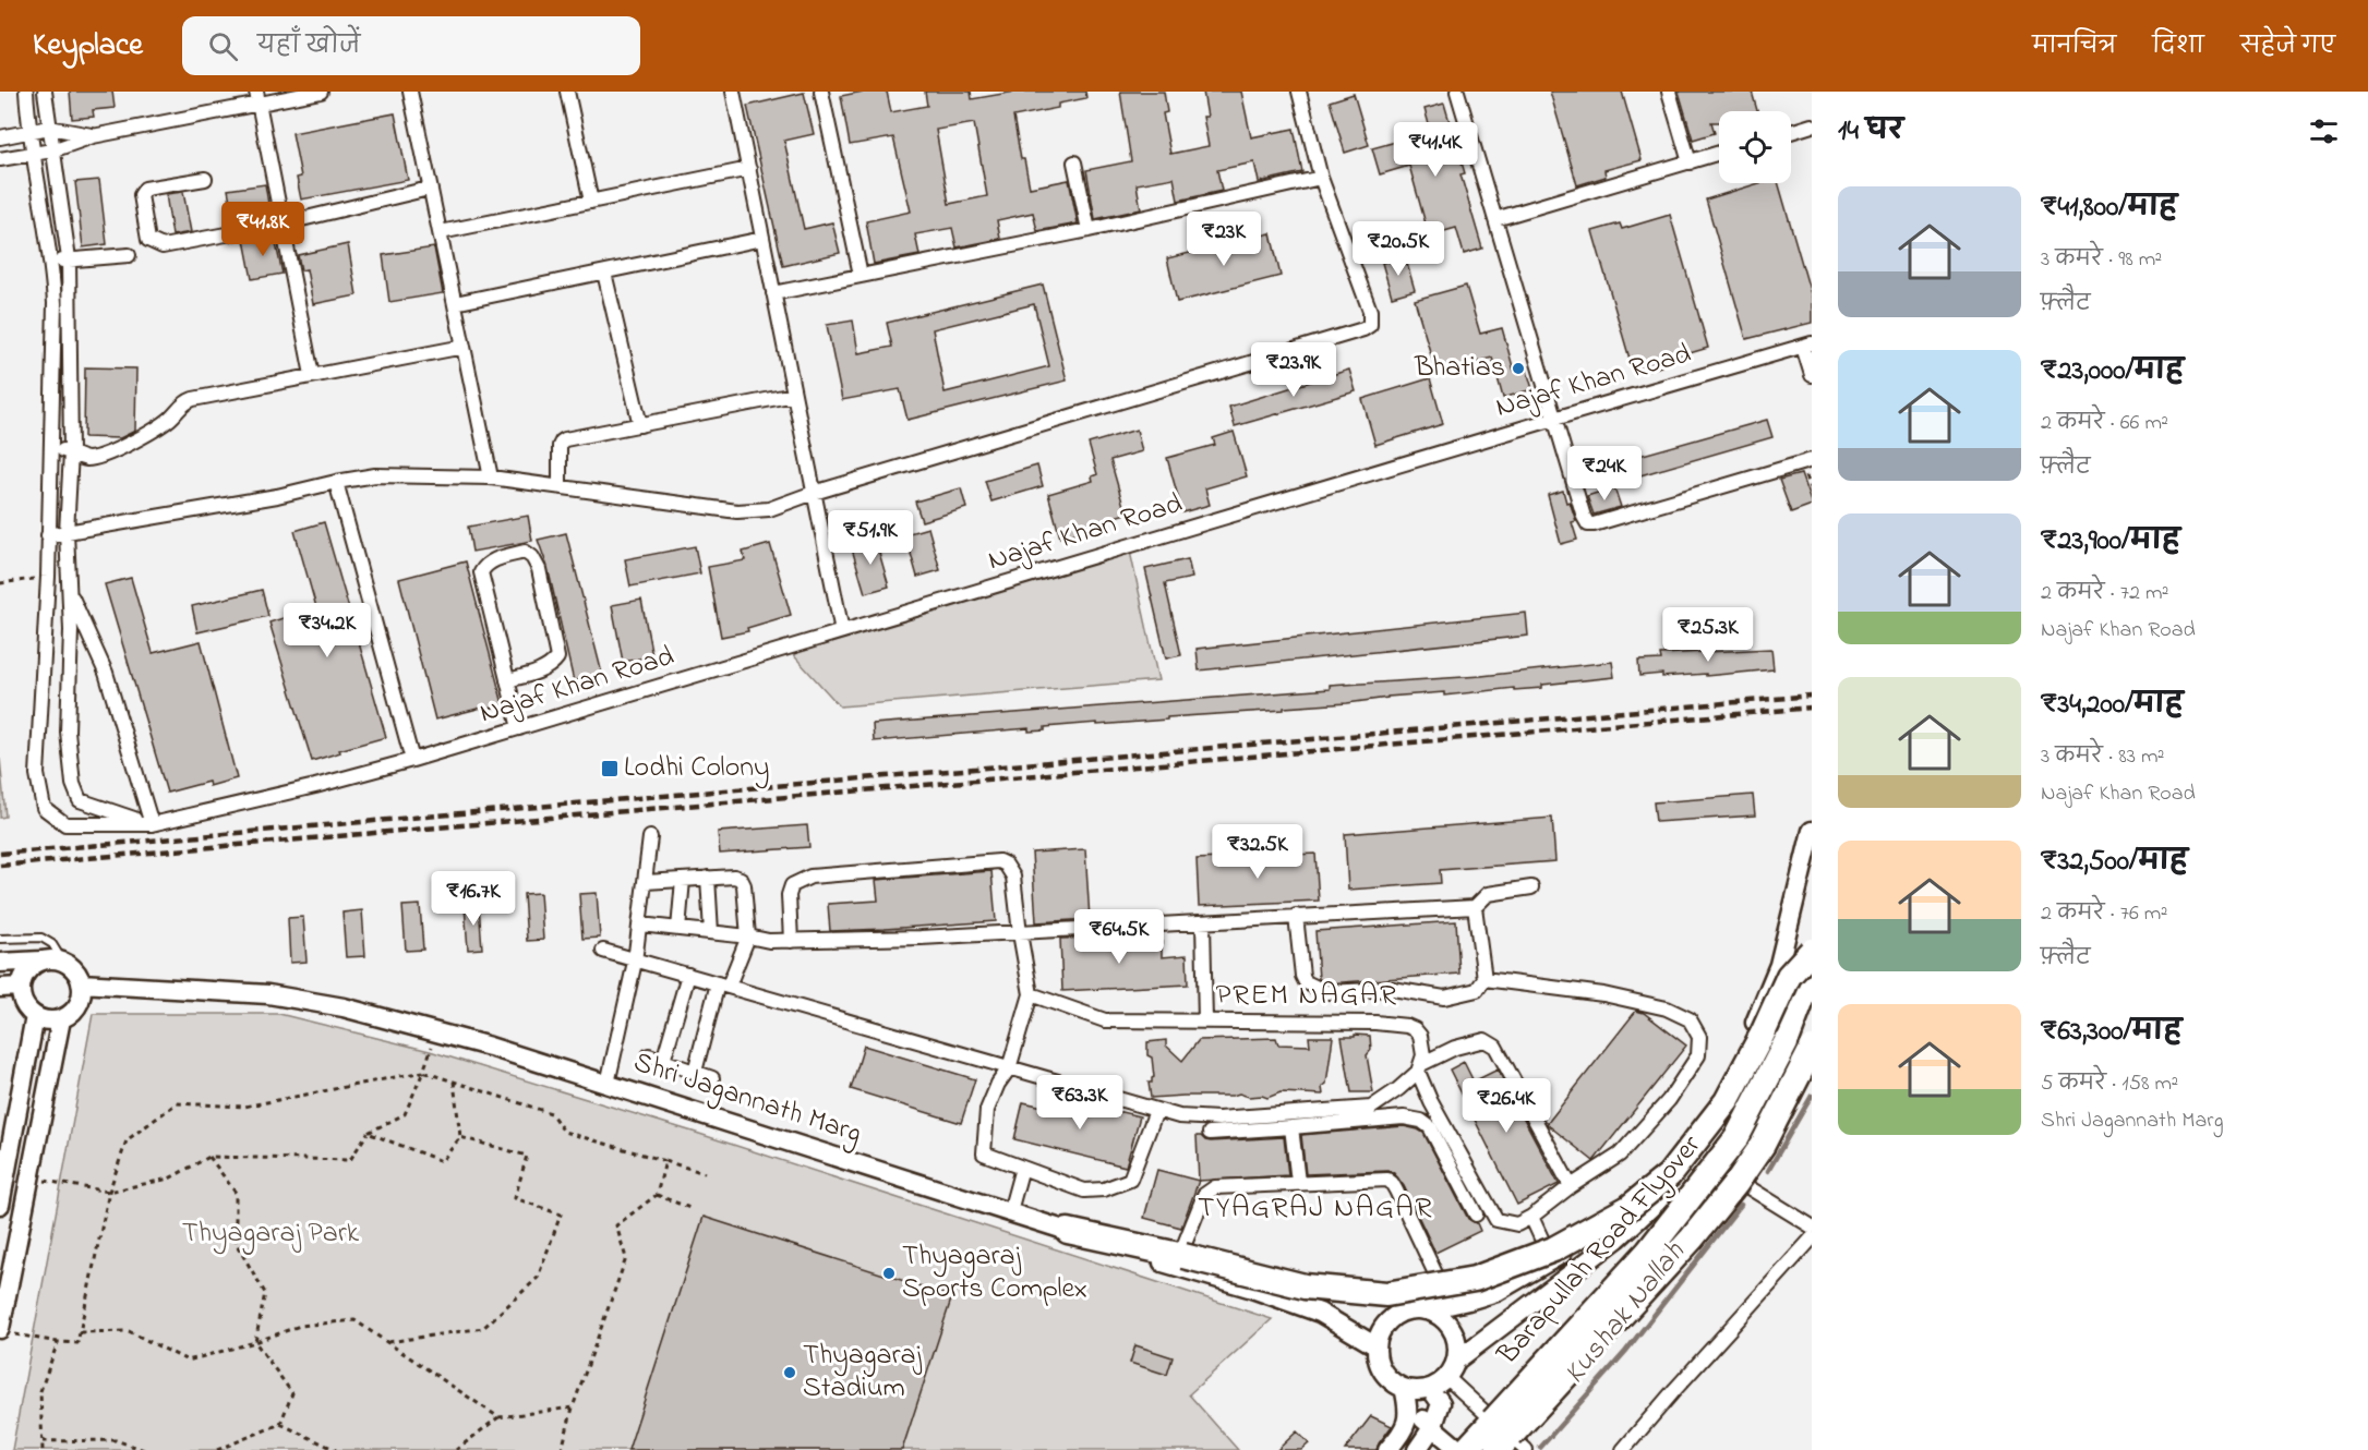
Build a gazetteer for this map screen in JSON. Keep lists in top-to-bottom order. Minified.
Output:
{"streets":{"highway":["Barapullah Road Flyover"],"street":["Najaf Khan Road","Shri Jagannath Marg"]},"districts":["PREM NAGAR","TYAGRAJ NAGAR"],"water":["Kushak Nallah"],"parks":["Thyagaraj Park"],"places":{"other":["Bhatias","Thyagaraj Sports Complex","Thyagaraj Stadium"],"transit":["Lodhi Colony"]},"page":{"header":"Keyplace","search":"यहाँ खोजें","nav":["मानचित्र","दिशा","सहेजे गए"],"heading":"14 घर","price":["₹41.4K","₹41.8K","₹23K","₹20.5K","₹23.9K","₹24K","₹51.9K","₹34.2K","₹25.3K","₹32.5K","₹16.7K","₹64.5K","₹63.3K","₹26.4K"],"list":[{"name":"₹41,800/माह","note":"3 कमरे · 98 m² · फ़्लैट"},{"name":"₹23,000/माह","note":"2 कमरे · 66 m² · फ़्लैट"},{"name":"₹23,900/माह","note":"2 कमरे · 72 m² · Najaf Khan Road"},{"name":"₹34,200/माह","note":"3 कमरे · 83 m² · Najaf Khan Road"},{"name":"₹32,500/माह","note":"2 कमरे · 76 m² · फ़्लैट"},{"name":"₹63,300/माह","note":"5 कमरे · 158 m² · Shri Jagannath Marg"}]}}
